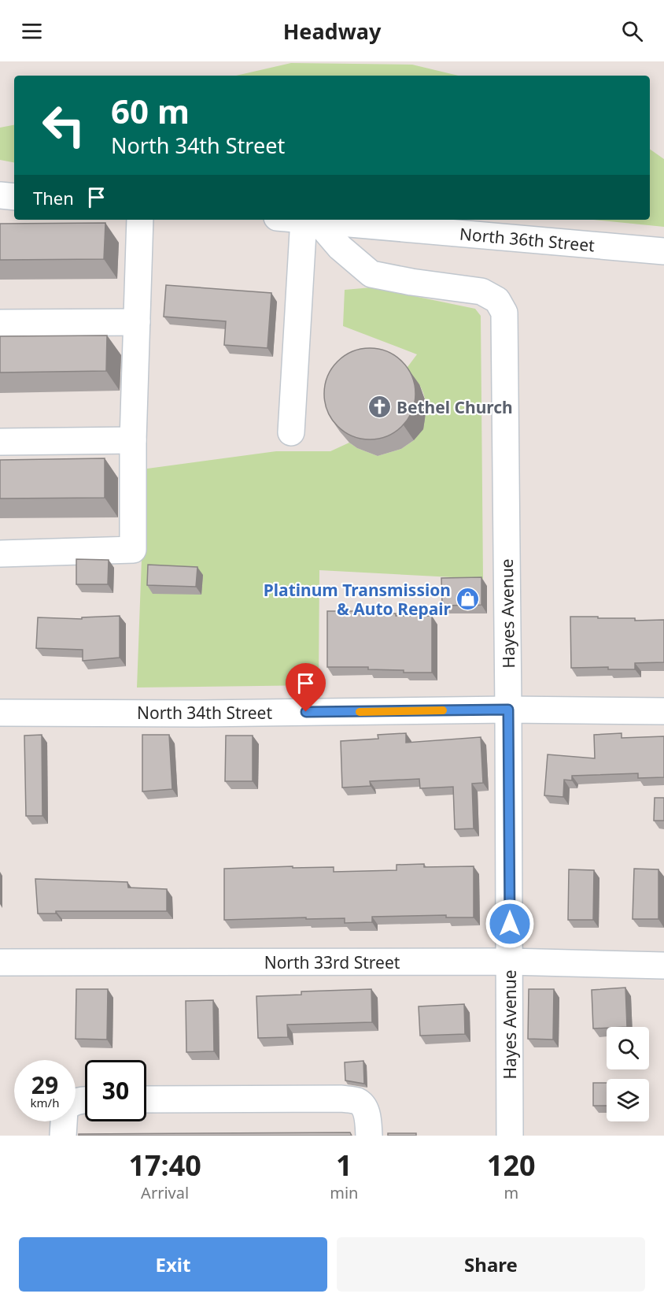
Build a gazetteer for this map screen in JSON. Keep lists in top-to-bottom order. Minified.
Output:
{"streets":{"street":["North 36th Street","Hayes Avenue","North 34th Street","North 33rd Street"]},"crossings":[["North 36th Street","Hayes Avenue"],["Hayes Avenue","North 34th Street"],["Hayes Avenue","North 33rd Street"]],"places":{"church":["Bethel Church"],"shop":["Platinum Transmission & Auto Repair"]},"page":{"header":"Headway","turn":["60 m","North 34th Street"],"then":"Then","speed":"29 km/h","limit":"30","eta":["17:40","Arrival","1","min","120","m"],"buttons":["Exit","Share"]}}
